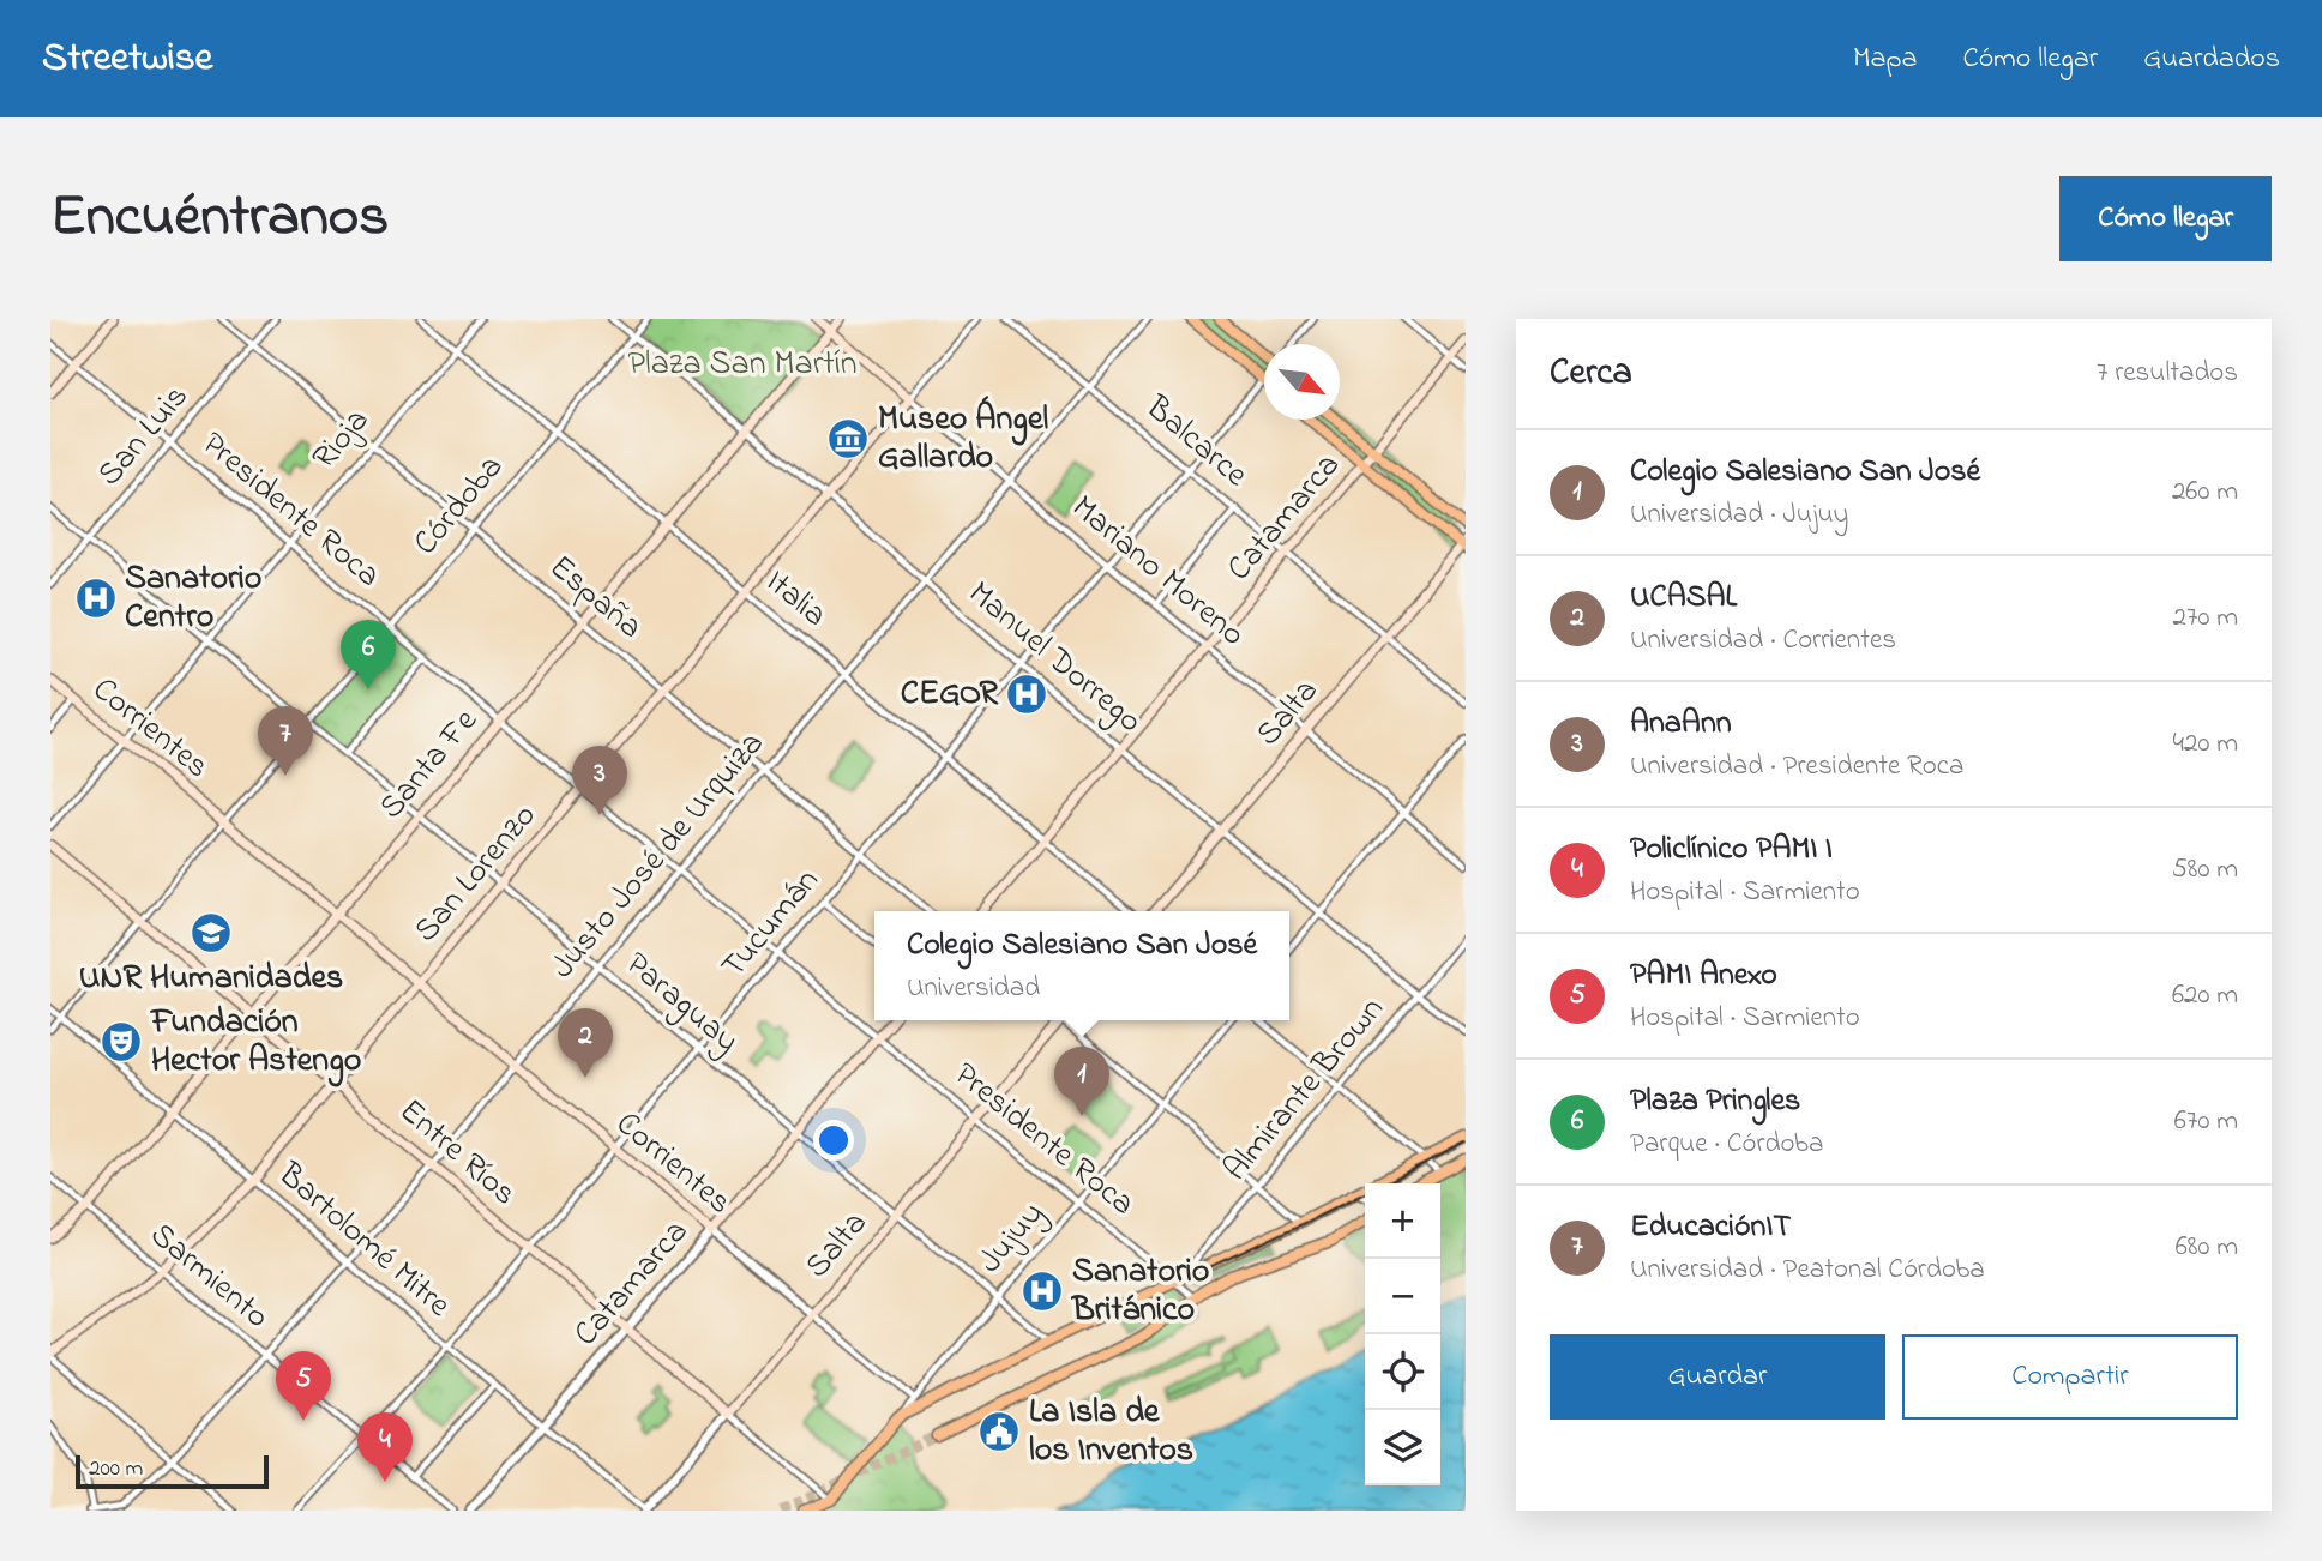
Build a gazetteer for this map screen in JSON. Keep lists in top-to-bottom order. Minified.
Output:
{"streets":{"main road":["Catamarca","Mariano Moreno","Salta","Corrientes","Santa Fe","San Lorenzo","Entre Ríos","Jujuy"],"street":["San Luis","Rioja","Balcarce","Córdoba","Presidente Roca","España","Italia","Manuel Dorrego","Justo José de Urquiza","Tucumán","Paraguay","Almirante Brown","Bartolomé Mitre","Sarmiento"]},"crossings":[["San Luis","Presidente Roca"],["San Luis","España"],["San Luis","Paraguay"],["Rioja","Presidente Roca"],["Rioja","España"],["Rioja","Italia"],["Rioja","Corrientes"],["Rioja","Paraguay"],["Balcarce","Catamarca"],["Balcarce","Salta"],["Balcarce","Justo José de Urquiza"],["Balcarce","Tucumán"],["Córdoba","Presidente Roca"],["Córdoba","España"],["Córdoba","Italia"],["Córdoba","Manuel Dorrego"],["Córdoba","Paraguay"],["Presidente Roca","Catamarca"],["Presidente Roca","Salta"],["Presidente Roca","Santa Fe"],["Presidente Roca","Justo José de Urquiza"],["Presidente Roca","San Lorenzo"],["Presidente Roca","Tucumán"],["Presidente Roca","Almirante Brown"],["Presidente Roca","Jujuy"],["Catamarca","Mariano Moreno"],["Catamarca","Italia"],["Catamarca","Manuel Dorrego"],["Catamarca","Corrientes"],["Catamarca","Paraguay"],["Catamarca","Entre Ríos"],["Catamarca","Bartolomé Mitre"],["Mariano Moreno","Salta"],["Mariano Moreno","Santa Fe"],["Mariano Moreno","Justo José de Urquiza"],["Mariano Moreno","San Lorenzo"],["Mariano Moreno","Tucumán"],["España","Santa Fe"],["España","Justo José de Urquiza"],["España","San Lorenzo"],["España","Tucumán"],["Italia","Santa Fe"],["Italia","Justo José de Urquiza"],["Italia","San Lorenzo"],["Italia","Tucumán"],["Manuel Dorrego","Salta"],["Manuel Dorrego","Santa Fe"],["Manuel Dorrego","Justo José de Urquiza"],["Manuel Dorrego","San Lorenzo"],["Manuel Dorrego","Tucumán"],["Manuel Dorrego","Almirante Brown"],["Salta","Corrientes"],["Salta","Paraguay"],["Salta","Entre Ríos"],["Salta","Bartolomé Mitre"],["Corrientes","Santa Fe"],["Corrientes","Justo José de Urquiza"],["Corrientes","San Lorenzo"],["Corrientes","Tucumán"],["Corrientes","Jujuy"],["Santa Fe","Paraguay"],["Santa Fe","Entre Ríos"],["Santa Fe","Bartolomé Mitre"],["Santa Fe","Sarmiento"],["Justo José de Urquiza","Paraguay"],["Justo José de Urquiza","Entre Ríos"],["Justo José de Urquiza","Bartolomé Mitre"],["Justo José de Urquiza","Sarmiento"],["San Lorenzo","Paraguay"],["San Lorenzo","Entre Ríos"],["San Lorenzo","Bartolomé Mitre"],["San Lorenzo","Sarmiento"],["Tucumán","Paraguay"],["Tucumán","Entre Ríos"],["Tucumán","Bartolomé Mitre"],["Tucumán","Sarmiento"],["Paraguay","Jujuy"],["Entre Ríos","Jujuy"]],"parks":["Plaza San Martín"],"places":{"museum":["Museo Ángel Gallardo"],"hospital":["Sanatorio Centro","CEGOR","Sanatorio Británico"],"school or university":["UNR Humanidades"],"theatre":["Fundación Hector Astengo"],"public building":["La Isla de los Inventos"]},"scale_bar":"200 m","north":"bottom right","page":{"header":"Streetwise","nav":["Mapa","Cómo llegar","Guardados"],"title":"Encuéntranos","buttons":["Cómo llegar",["Guardar","Compartir"]],"heading":["Cerca","7 resultados"],"list":[{"mark":"1","name":"Colegio Salesiano San José","note":"Universidad · Jujuy","value":"260 m"},{"mark":"2","name":"UCASAL","note":"Universidad · Corrientes","value":"270 m"},{"mark":"3","name":"AnaAnn","note":"Universidad · Presidente Roca","value":"420 m"},{"mark":"4","name":"Policlínico PAMI I","note":"Hospital · Sarmiento","value":"580 m"},{"mark":"5","name":"PAMI Anexo","note":"Hospital · Sarmiento","value":"620 m"},{"mark":"6","name":"Plaza Pringles","note":"Parque · Córdoba","value":"670 m"},{"mark":"7","name":"EducaciónIT","note":"Universidad · Peatonal Córdoba","value":"680 m"}],"pins":["6","7","3","2","1","5","4"],"popup":["Colegio Salesiano San José","Universidad"],"map_buttons":["+","−"],"scale":"200 m"}}
